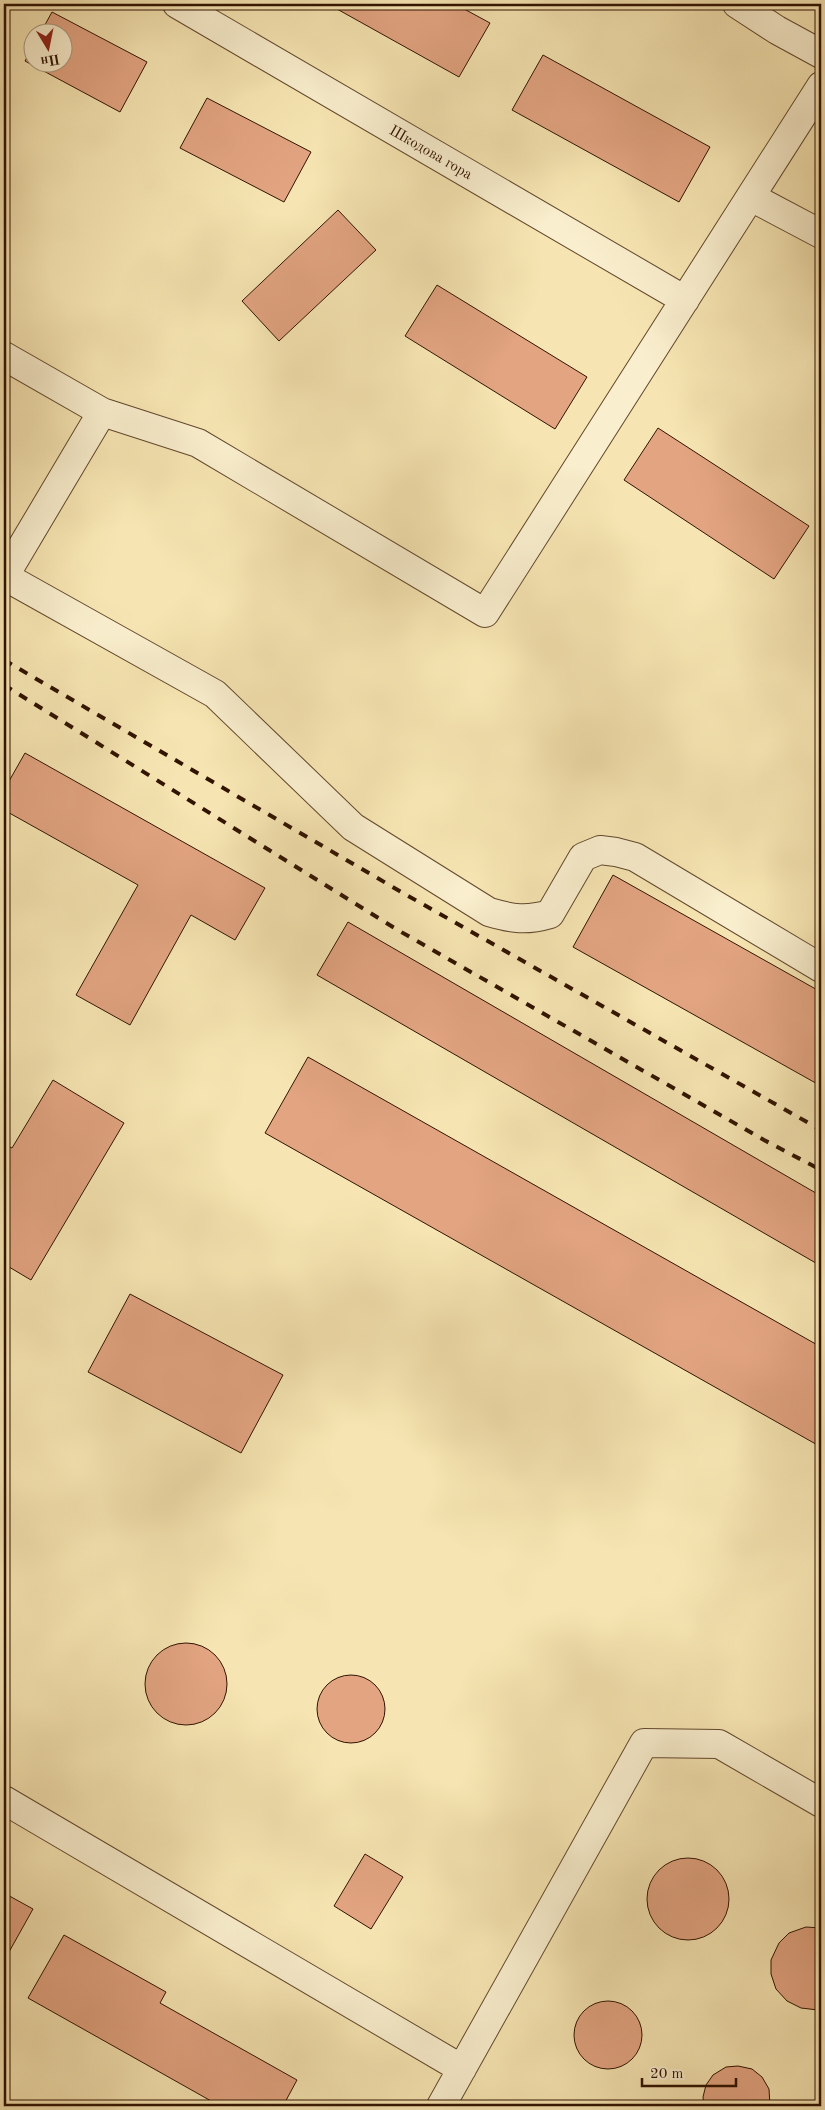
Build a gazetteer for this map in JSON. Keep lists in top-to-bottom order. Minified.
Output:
{"streets":{"street":["Шкодова гора"]},"scale_bar":"20 m","north":"bottom"}
